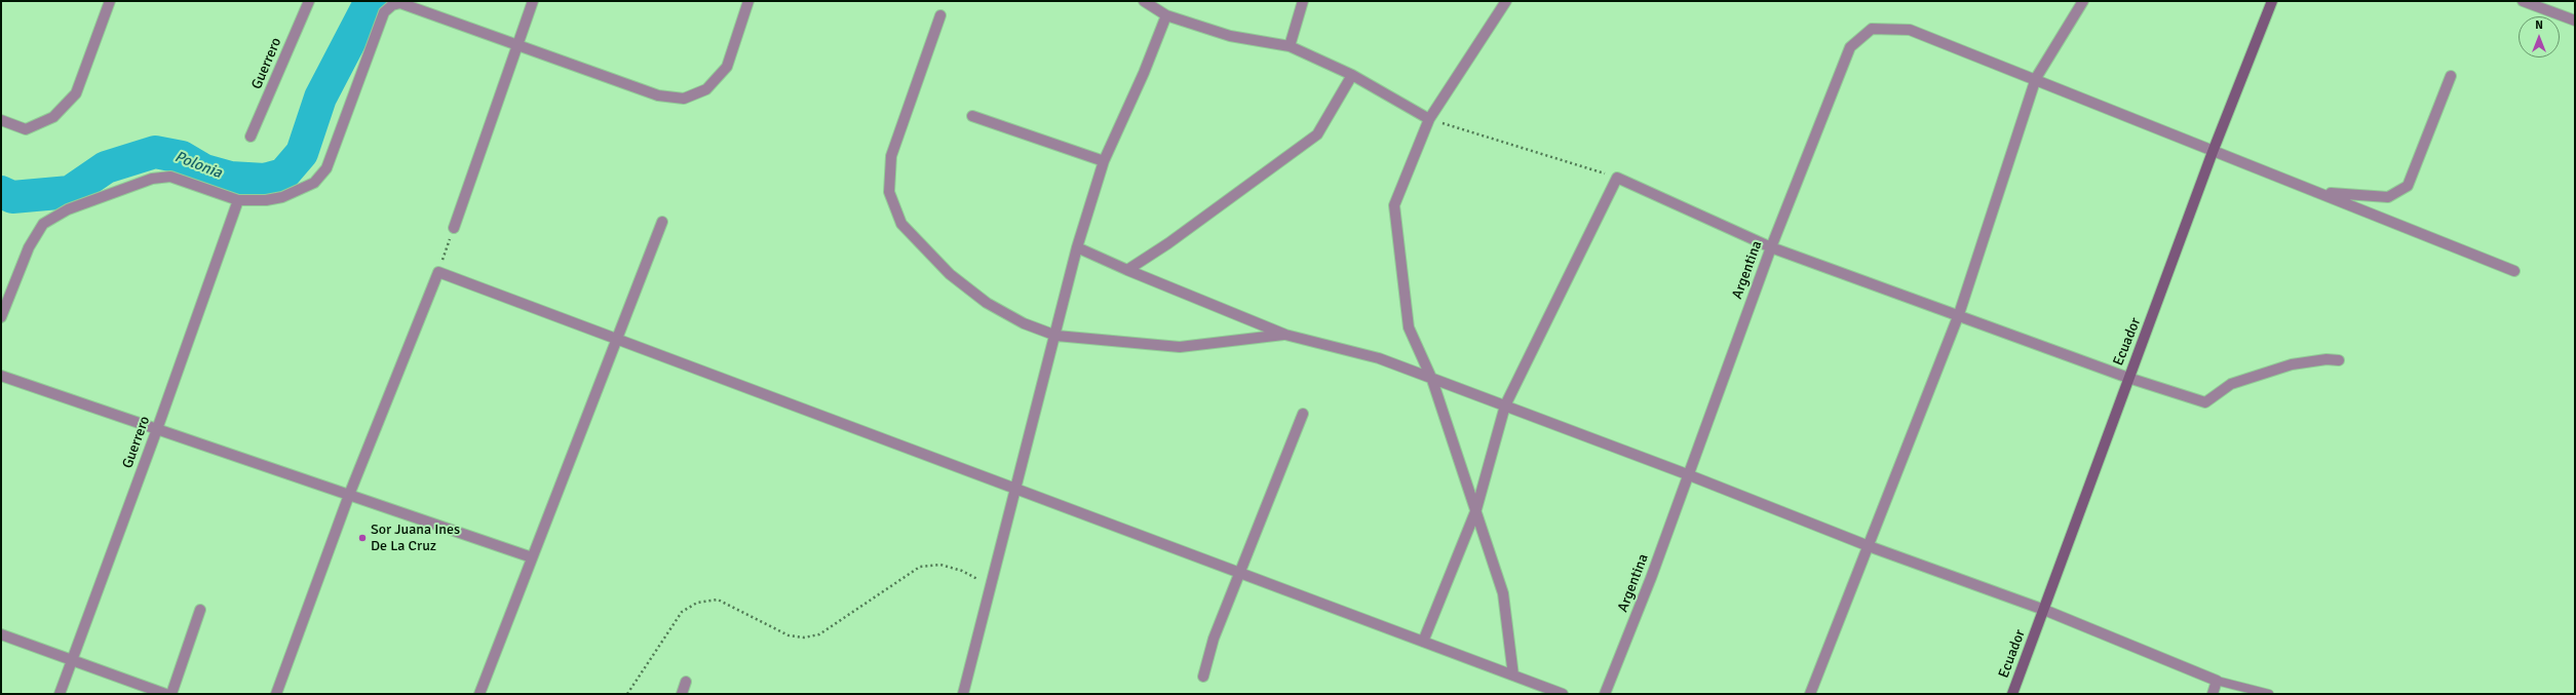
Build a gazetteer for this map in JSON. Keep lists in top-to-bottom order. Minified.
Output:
{"streets":{"street":["Guerrero","Argentina","Ecuador"]},"crossings":[["Argentina","Ecuador"]],"water":["Polonia"],"places":["Sor Juana Ines De La Cruz"],"north":"top"}
